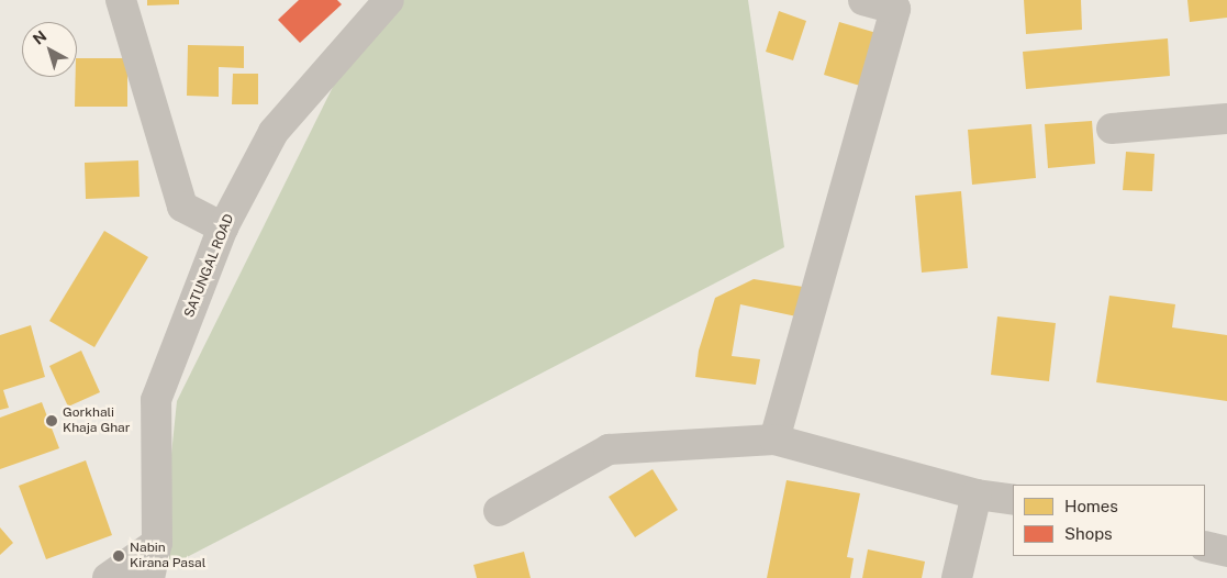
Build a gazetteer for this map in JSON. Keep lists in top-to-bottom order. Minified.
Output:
{"streets":{"street":["SATUNGAL ROAD"]},"places":["Gorkhali Khaja Ghar","Nabin Kirana Pasal"],"legend":["Homes","Shops"],"north":"top left"}
